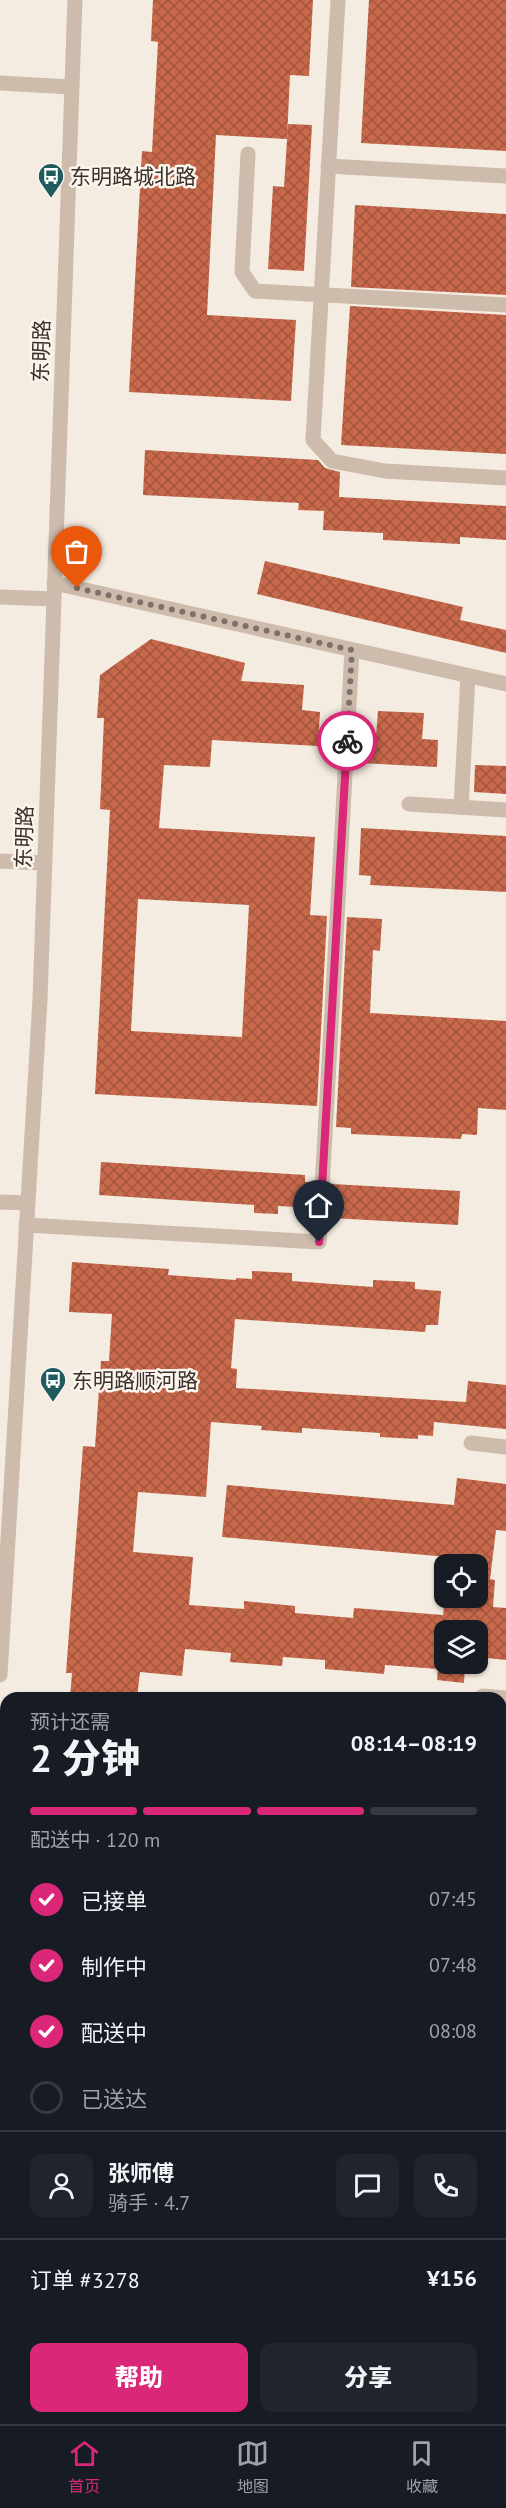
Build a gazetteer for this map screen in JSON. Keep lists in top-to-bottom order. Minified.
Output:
{"streets":{"street":["东明路"]},"places":{"bus stop":["东明路城北路","东明路顺河路"]},"page":{"heading":["2 分钟","预计还需","08:14–08:19"],"panel":["张师傅","骑手 · 4.7","订单 #3278","¥156"],"bar":"配送中 · 120 m","list":[["已接单","07:45"],["制作中","07:48"],["配送中","08:08"],"已送达"],"buttons":["帮助","分享"],"tabs":["首页","地图","收藏"]}}
